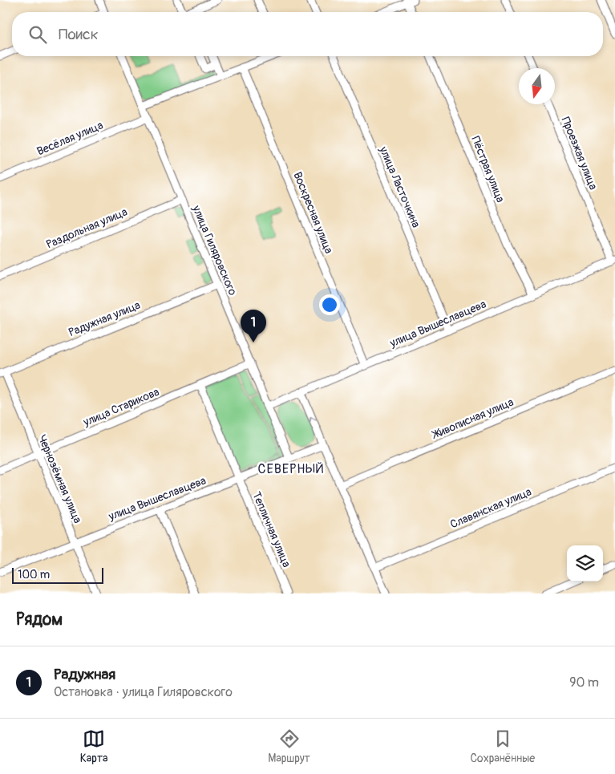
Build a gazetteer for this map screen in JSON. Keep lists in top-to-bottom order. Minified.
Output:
{"streets":{"street":["Весёлая улица","Проезжая улица","Пёстрая улица","улица Ласточкина","Воскресная улица","Раздольная улица","улица Гиляровского","Радужная улица","улица Вышеславцева","улица Старикова","Живописная улица","Чернозёмная улица","Славянская улица","Тепличная улица"]},"crossings":[["Весёлая улица","улица Гиляровского"],["Проезжая улица","улица Вышеславцева"],["Пёстрая улица","улица Вышеславцева"],["улица Ласточкина","улица Вышеславцева"],["Воскресная улица","улица Вышеславцева"],["Раздольная улица","улица Гиляровского"],["улица Гиляровского","Радужная улица"],["улица Гиляровского","улица Вышеславцева"],["улица Гиляровского","улица Старикова"],["Радужная улица","Чернозёмная улица"],["улица Вышеславцева","Чернозёмная улица"],["улица Вышеславцева","Тепличная улица"],["улица Старикова","Чернозёмная улица"],["улица Старикова","Тепличная улица"]],"districts":["СЕВЕРНЫЙ"],"scale_bar":"100 m","north":"bottom","page":{"search":"Поиск","pins":"1","scale":"100 m","heading":"Рядом","list":[{"mark":"1","name":"Радужная","note":"Остановка · улица Гиляровского","value":"90 m"}],"nav":["Карта","Маршрут","Сохранённые"]}}
